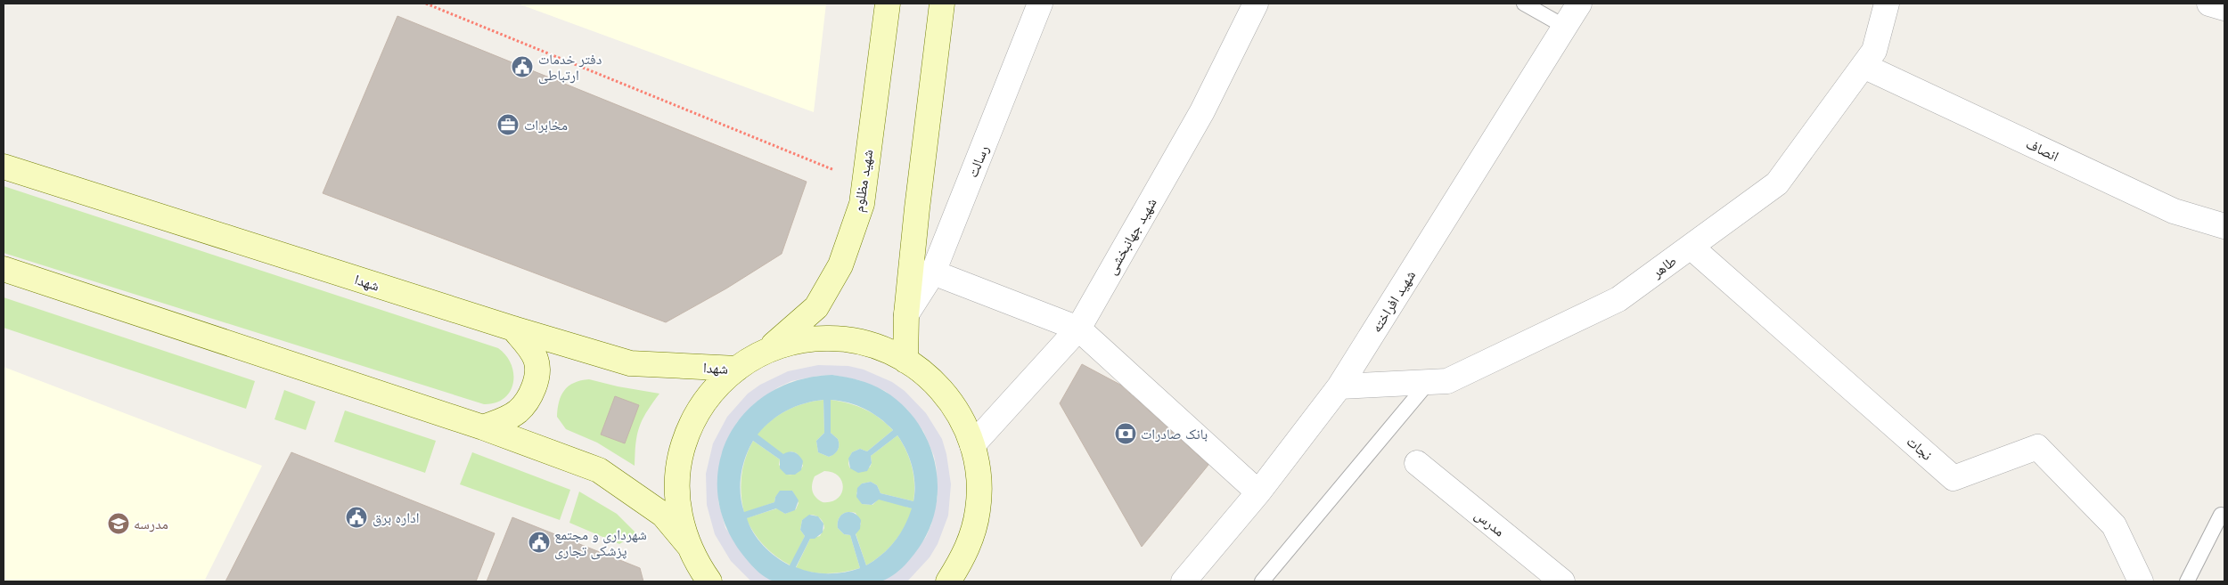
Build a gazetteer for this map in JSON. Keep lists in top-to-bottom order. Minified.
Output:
{"streets":{"main road":["شهید مظلوم","شهدا"],"street":["انصاف","رسالت","شهید جهانبخشی","طاهر","شهید افراخته","نجات","مدرس"]},"crossings":[["انصاف","طاهر"],["طاهر","شهید افراخته"],["طاهر","نجات"]],"places":{"public building":["دفتر خدمات ارتباطی","اداره برق","شهرداری و مجتمع پزشکی تجاری"],"office":["مخابرات"],"bank":["بانک صادرات"],"school or university":["مدرسه"]}}
